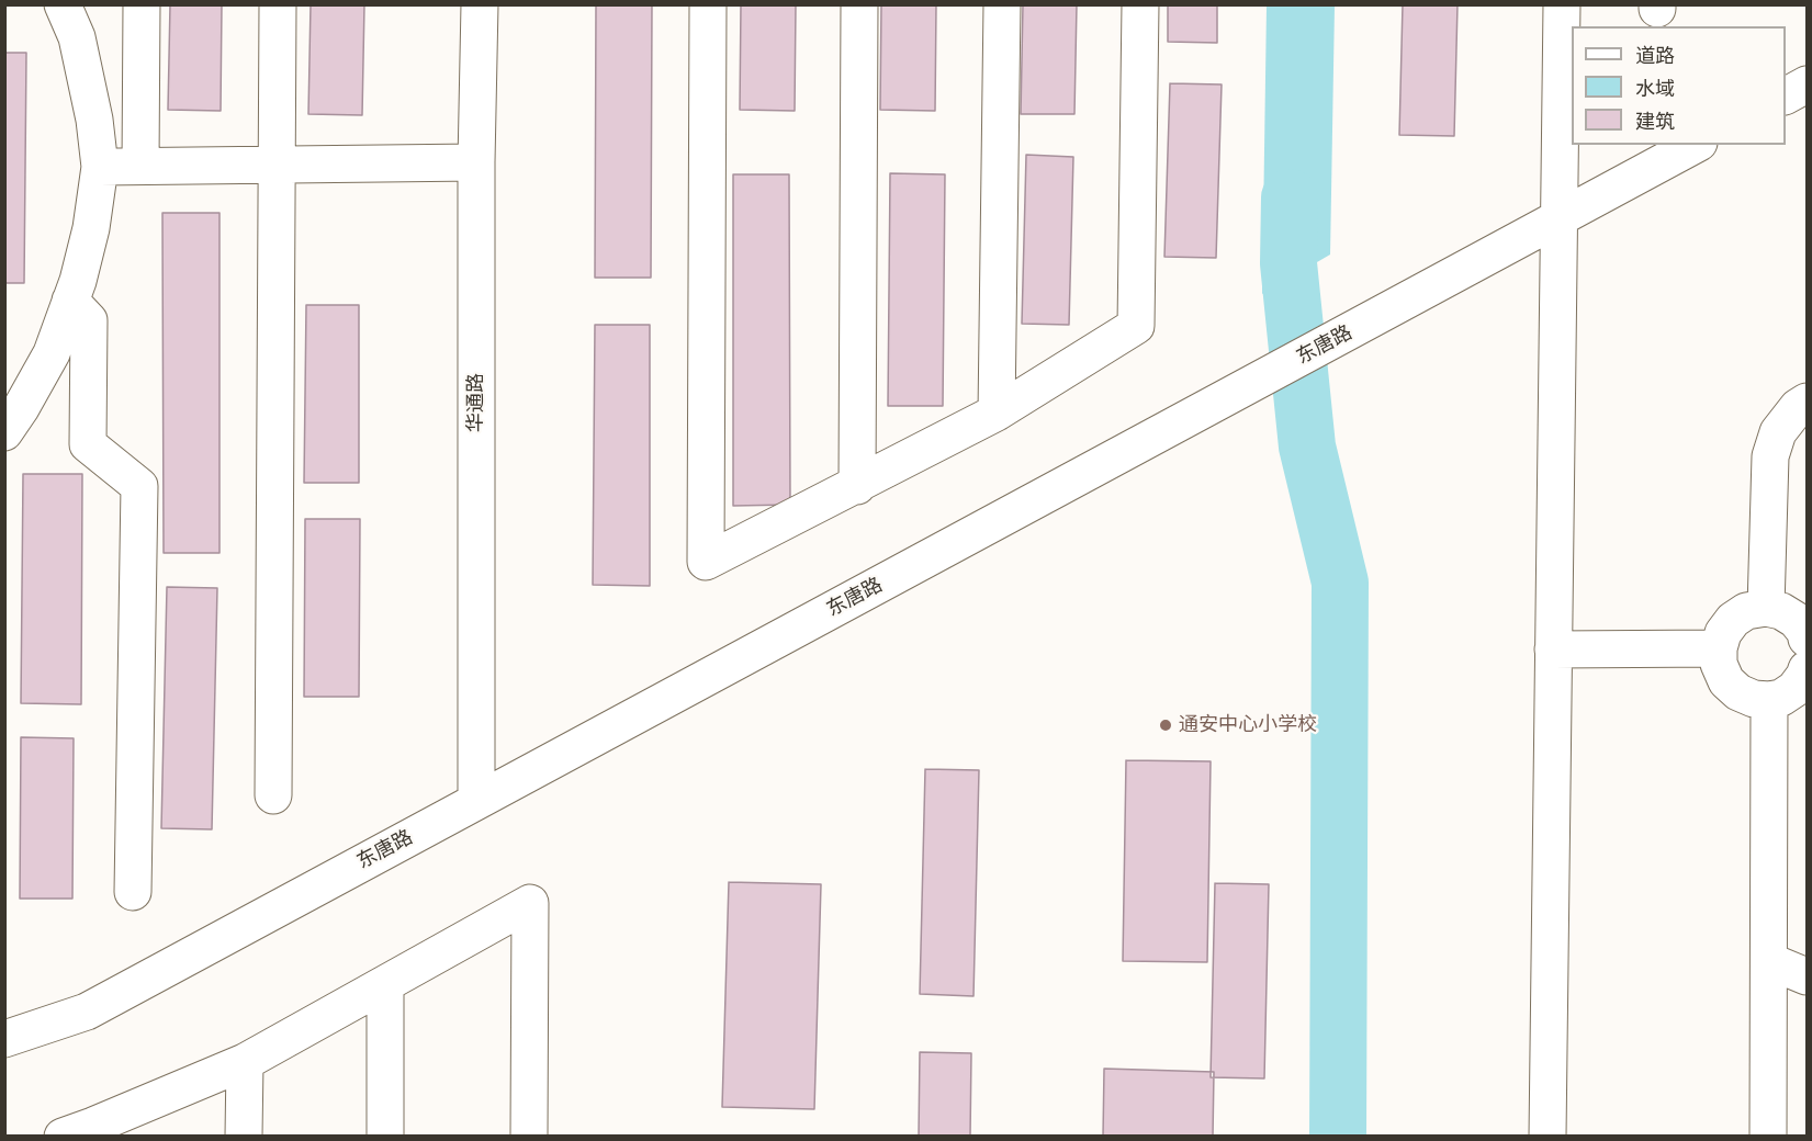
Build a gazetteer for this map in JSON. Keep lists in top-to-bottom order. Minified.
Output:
{"streets":{"street":["东唐路","华通路"]},"crossings":[["东唐路","华通路"]],"places":["通安中心小学校"],"legend":["道路","水域","建筑"]}
